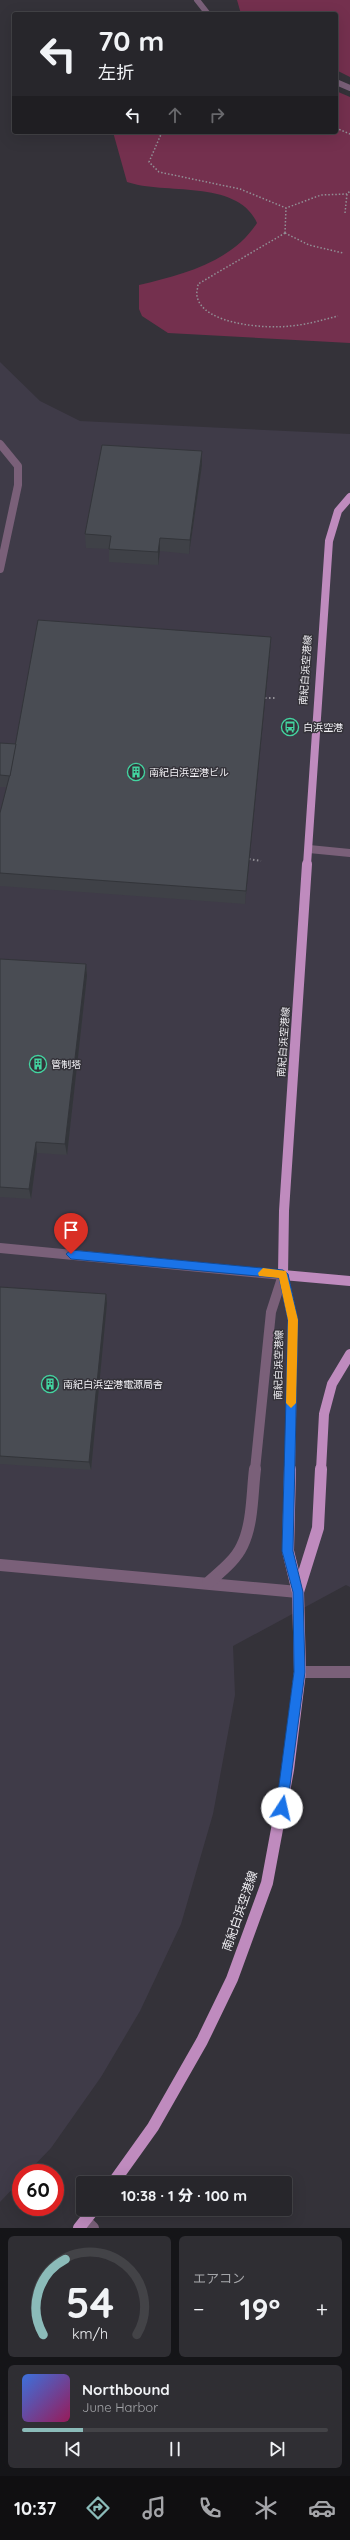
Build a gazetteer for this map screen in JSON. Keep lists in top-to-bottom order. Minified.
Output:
{"streets":{"main road":["南紀白浜空港線"]},"places":{"bus stop":["白浜空港"],"building":["南紀白浜空港ビル","管制塔","南紀白浜空港電源局舎"]},"page":{"turn":["70 m","左折"],"limit":"60","trip":"10:38 · 1 分 · 100 m","tile":"エアコン","heat":["−","19°","+"],"song":["Northbound","June Harbor"],"tabs":"10:37","gauge":["54","km/h"]}}
